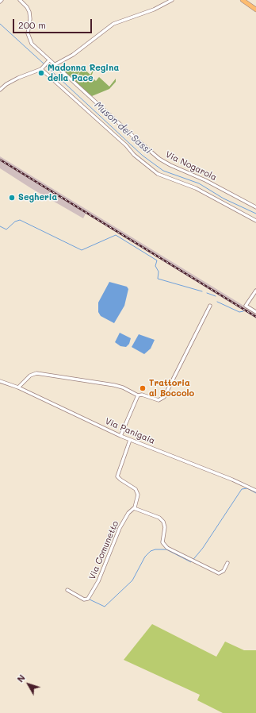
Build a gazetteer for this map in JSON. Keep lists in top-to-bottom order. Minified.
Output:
{"streets":{"street":["Via Nogarola","Via Panigaia","Via Comunetto"]},"crossings":[["Via Panigaia","Via Comunetto"]],"water":["Muson dei Sassi"],"places":["Madonna Regina della Pace","Segheria","Trattoria al Boccolo"],"scale_bar":"200 m","north":"top left"}
